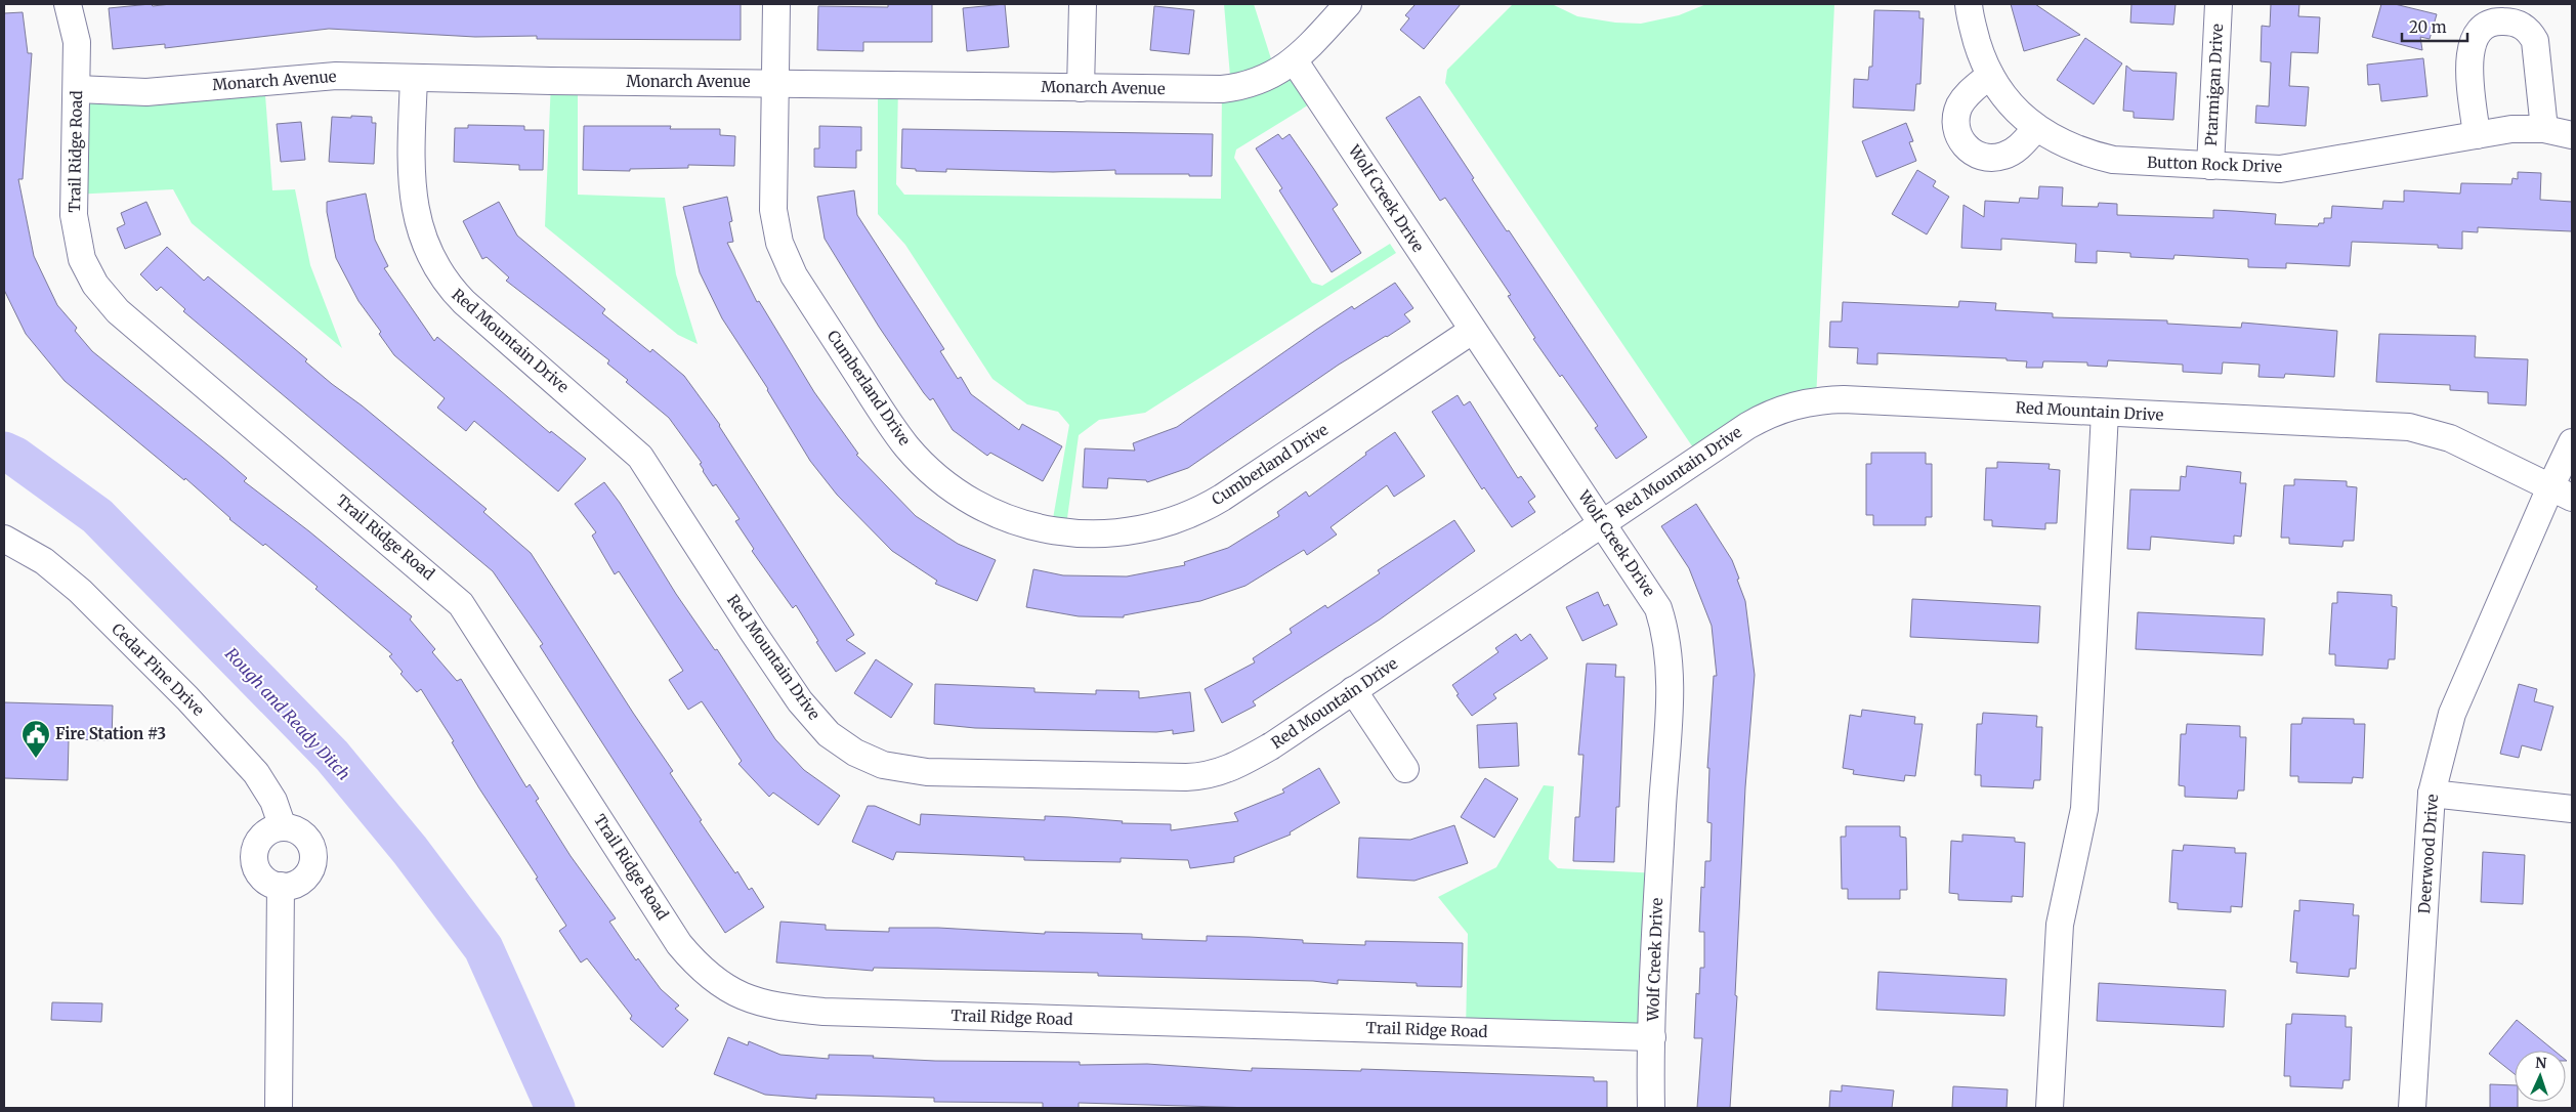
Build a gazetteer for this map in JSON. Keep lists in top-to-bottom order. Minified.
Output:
{"streets":{"street":["Monarch Avenue","Ptarmigan Drive","Trail Ridge Road","Button Rock Drive","Wolf Creek Drive","Red Mountain Drive","Cumberland Drive","Cedar Pine Drive","Deerwood Drive"]},"crossings":[["Monarch Avenue","Trail Ridge Road"],["Monarch Avenue","Wolf Creek Drive"],["Monarch Avenue","Red Mountain Drive"],["Monarch Avenue","Cumberland Drive"],["Ptarmigan Drive","Button Rock Drive"],["Trail Ridge Road","Wolf Creek Drive"],["Wolf Creek Drive","Red Mountain Drive"],["Wolf Creek Drive","Cumberland Drive"],["Red Mountain Drive","Deerwood Drive"]],"water":["Rough and Ready Ditch"],"places":{"public building":["Fire Station #3"]},"scale_bar":"20 m","north":"top"}
